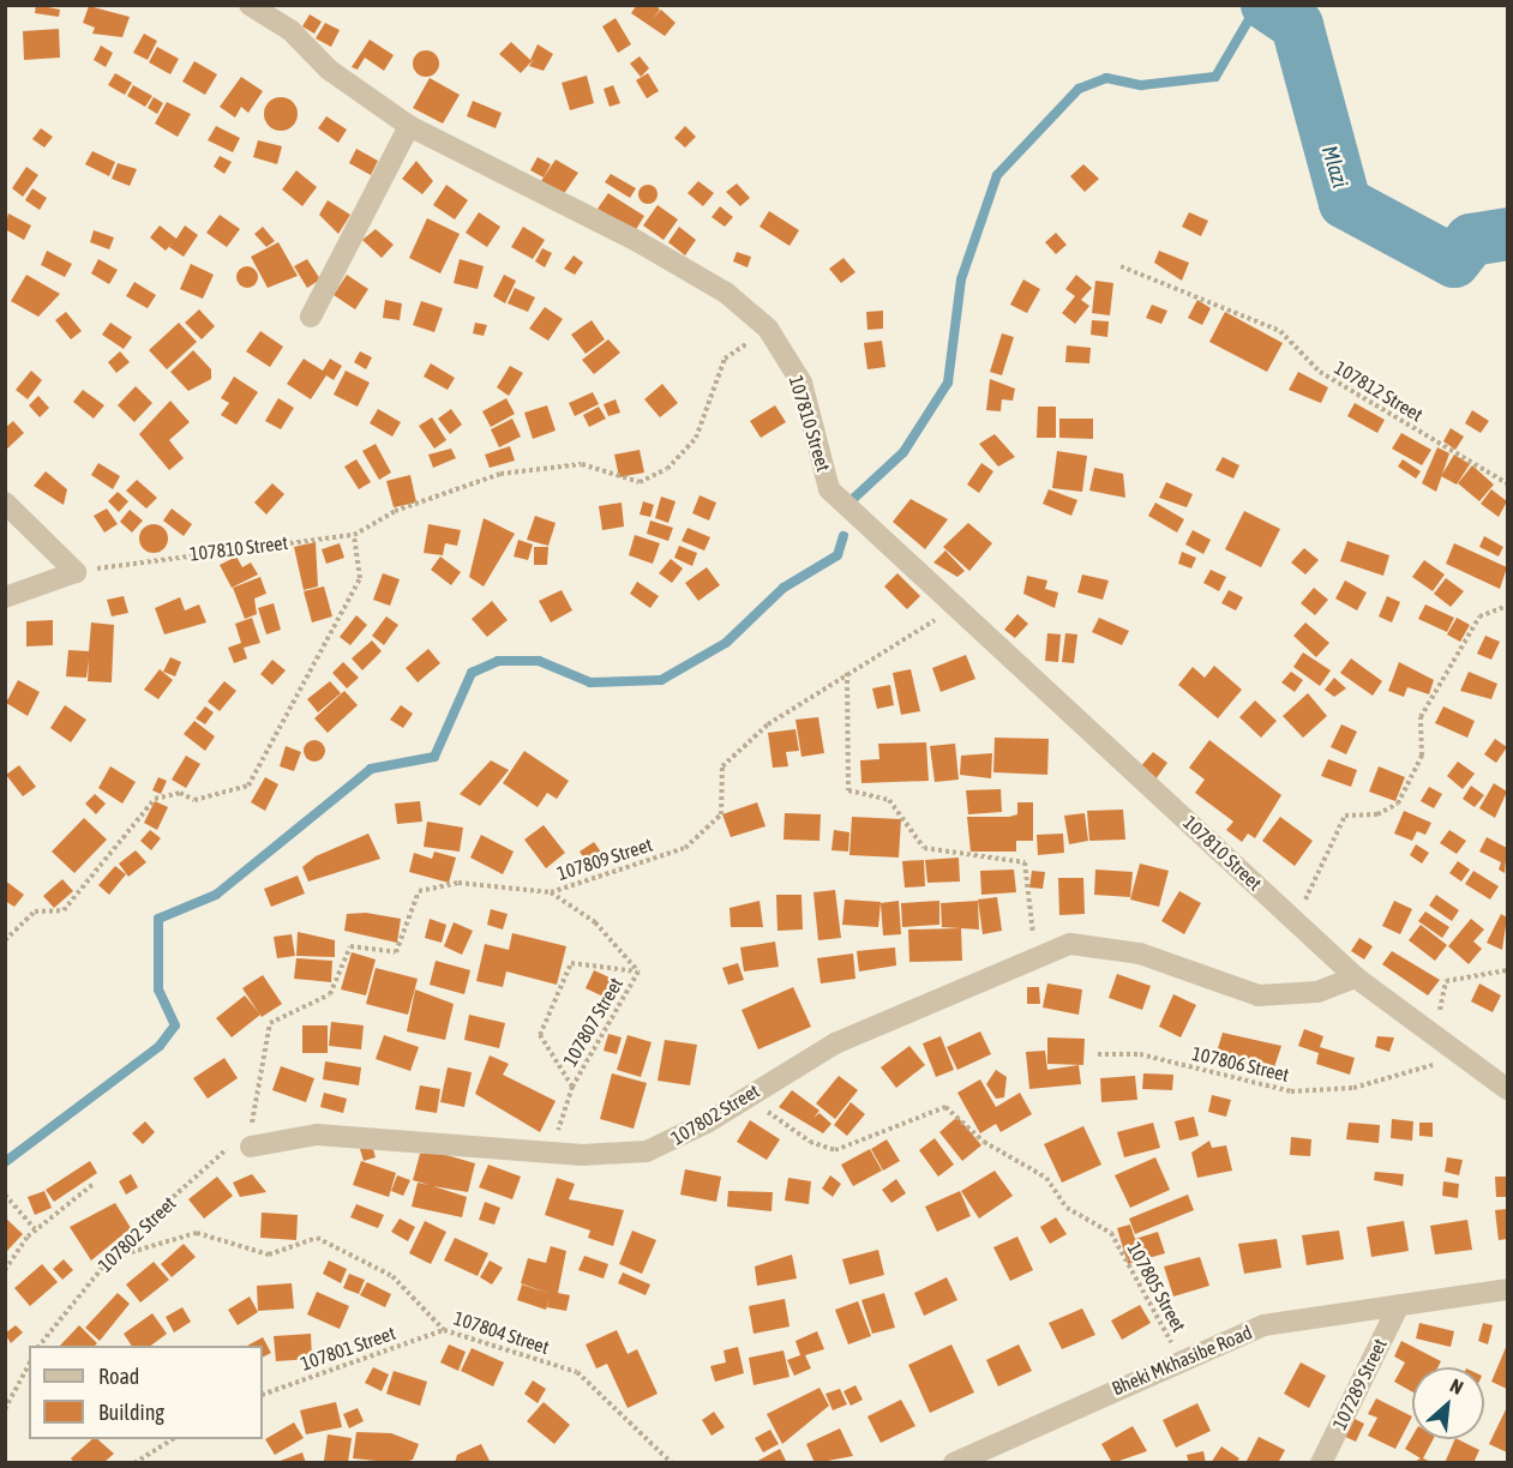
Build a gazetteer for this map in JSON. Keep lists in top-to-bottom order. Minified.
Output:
{"streets":{"street":["107810 Street","107802 Street","Bheki Mkhasibe Road","107289 Street"],"path":["107812 Street","107809 Street","107807 Street","107806 Street","107805 Street","107804 Street","107801 Street"]},"crossings":[["107810 Street","107809 Street"],["107810 Street","107806 Street"],["107810 Street","107802 Street"],["107809 Street","107807 Street"],["107809 Street","107802 Street"],["107807 Street","107802 Street"],["107802 Street","107805 Street"],["107802 Street","107804 Street"],["107805 Street","Bheki Mkhasibe Road"],["107804 Street","107801 Street"],["Bheki Mkhasibe Road","107289 Street"]],"water":["Mlazi"],"legend":["Road","Building"],"north":"top right"}
